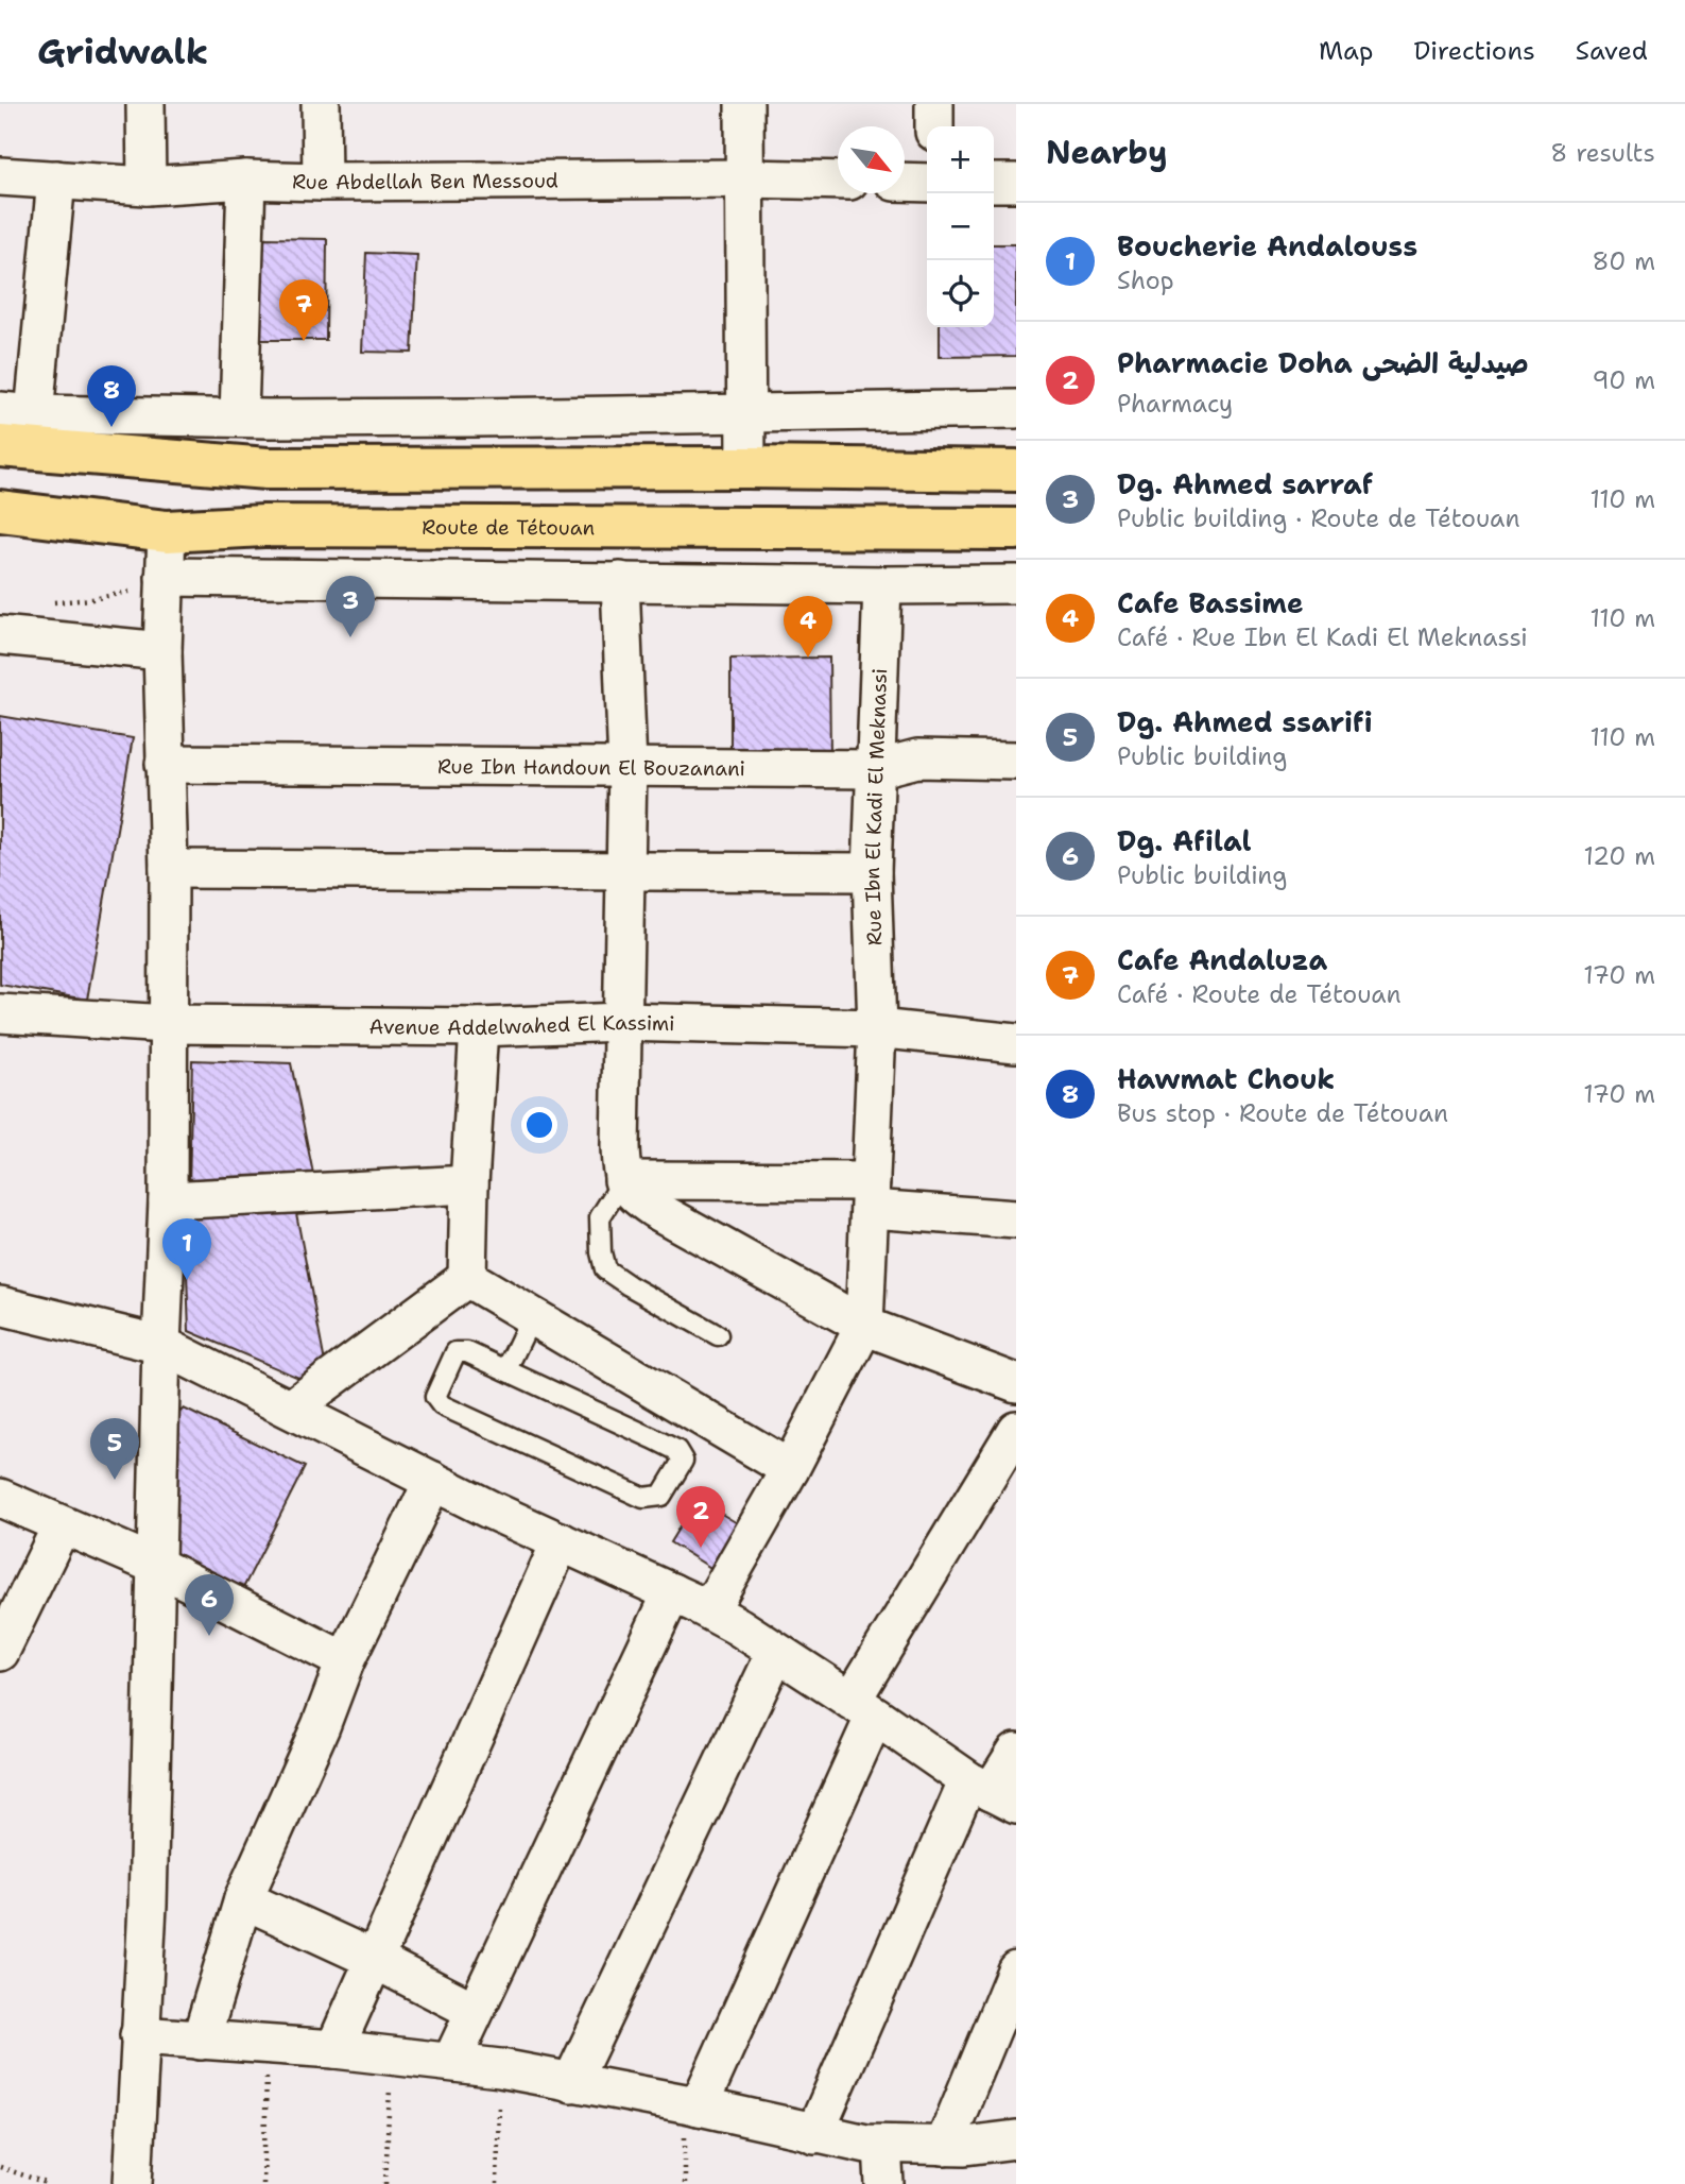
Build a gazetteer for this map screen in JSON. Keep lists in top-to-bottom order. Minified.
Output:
{"streets":{"highway":["Route de Tétouan"],"street":["Rue Abdellah Ben Messoud","Rue Ibn Handoun El Bouzanani","Rue Ibn El Kadi El Meknassi","Avenue Addelwahed El Kassimi"]},"crossings":[["Rue Ibn Handoun El Bouzanani","Rue Ibn El Kadi El Meknassi"],["Rue Ibn El Kadi El Meknassi","Avenue Addelwahed El Kassimi"]],"north":"bottom right","page":{"header":"Gridwalk","nav":["Map","Directions","Saved"],"heading":["Nearby","8 results"],"map_buttons":["+","−"],"list":[{"mark":"1","name":"Boucherie Andalouss","note":"Shop","value":"80 m"},{"mark":"2","name":"Pharmacie Doha صيدلية الضحى","note":"Pharmacy","value":"90 m"},{"mark":"3","name":"Dg. Ahmed sarraf","note":"Public building · Route de Tétouan","value":"110 m"},{"mark":"4","name":"Cafe Bassime","note":"Café · Rue Ibn El Kadi El Meknassi","value":"110 m"},{"mark":"5","name":"Dg. Ahmed ssarifi","note":"Public building","value":"110 m"},{"mark":"6","name":"Dg. Afilal","note":"Public building","value":"120 m"},{"mark":"7","name":"Cafe Andaluza","note":"Café · Route de Tétouan","value":"170 m"},{"mark":"8","name":"Hawmat Chouk","note":"Bus stop · Route de Tétouan","value":"170 m"}],"pins":["7","8","3","4","1","5","2","6"]}}
